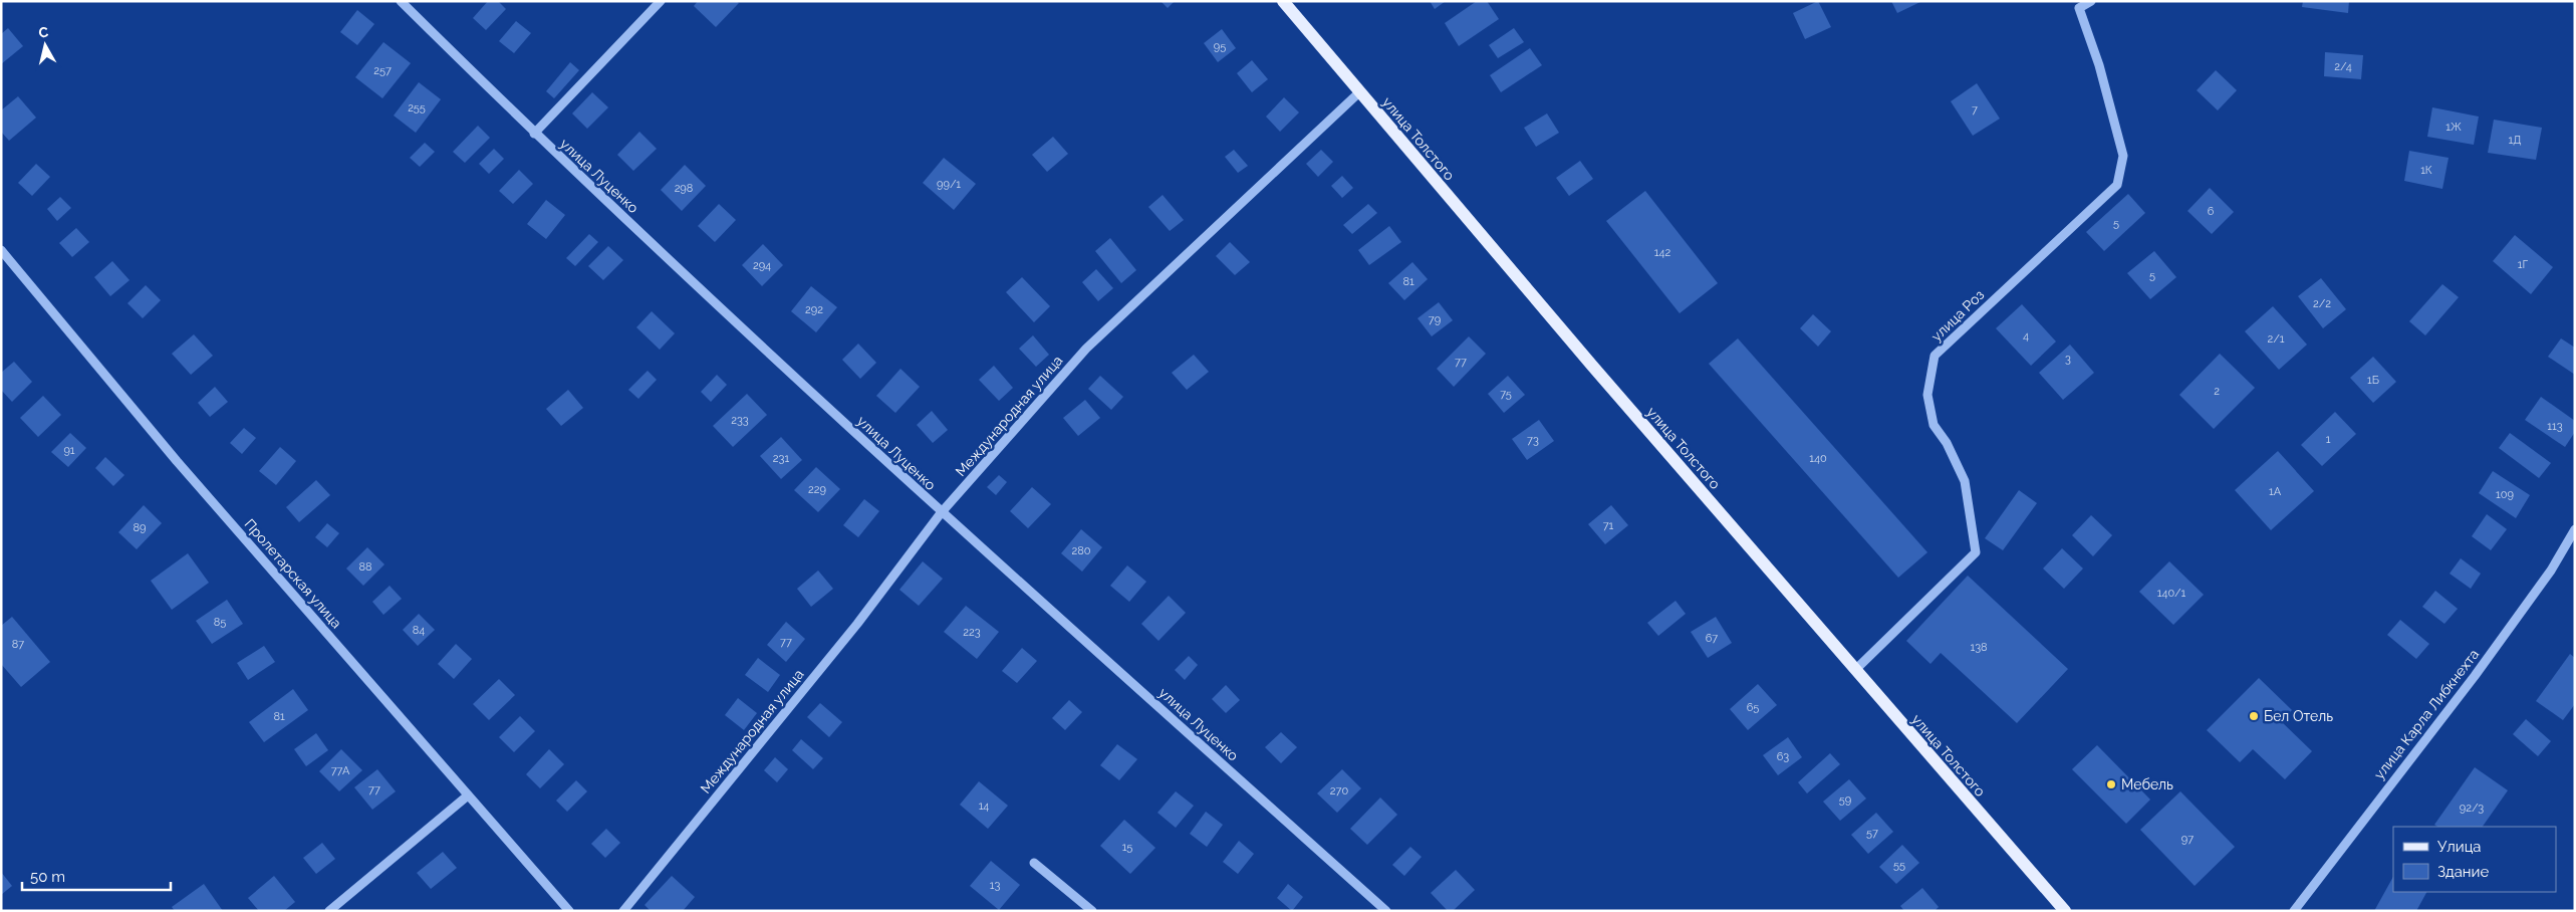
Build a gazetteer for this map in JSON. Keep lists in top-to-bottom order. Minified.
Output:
{"streets":{"main road":["улица Толстого"],"street":["улица Луценко","улица Роз","Международная улица","Пролетарская улица","улица Карла Либкнехта"]},"crossings":[["улица Толстого","улица Роз"],["улица Толстого","Международная улица"],["улица Луценко","Международная улица"]],"places":["Бел Отель","Мебель"],"house_numbers":["95","2/4","257","255","7","1Ж","1Д","1К","99/1","298","6","5","142","1Г","294","5","81","2/2","292","79","4","2/1","3","77","1Б","2","75","233","113","1","73","91","231","140","229","1А","109","71","89","280","88","140/1","85","84","223","67","77","87","138","65","81","63","77А","77","270","59","14","92/3","57","97","15","55","13"],"legend":["Улица","Здание"],"scale_bar":"50 m","north":"top"}
